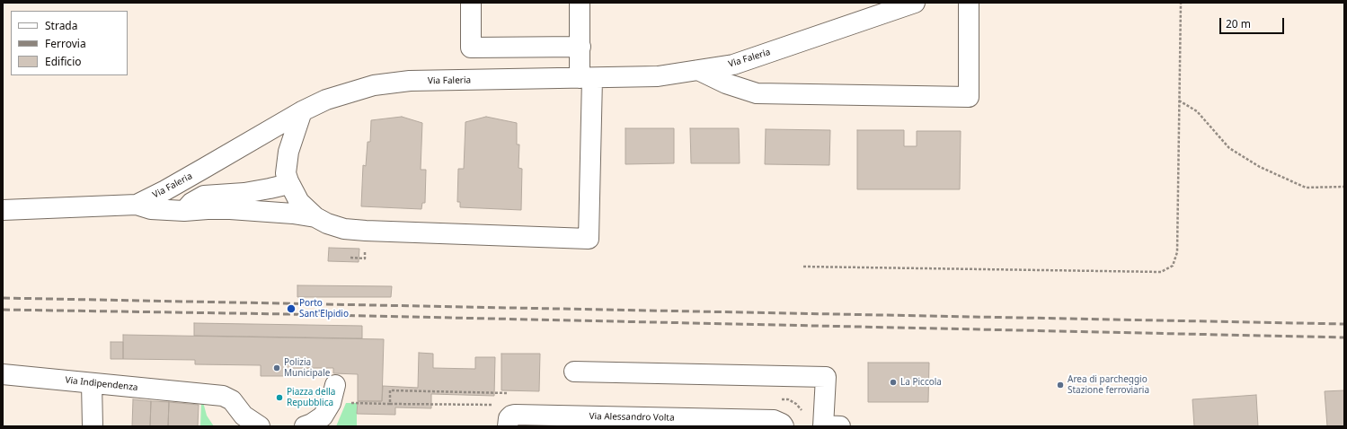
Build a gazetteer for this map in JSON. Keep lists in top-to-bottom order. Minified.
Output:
{"streets":{"street":["Via Faleria","Via Indipendenza","Via Alessandro Volta"]},"places":["Porto Sant'Elpidio","Polizia Municipale","La Piccola","Area di parcheggio Stazione ferroviaria","Piazza della Repubblica"],"legend":["Strada","Ferrovia","Edificio"],"scale_bar":"20 m"}
